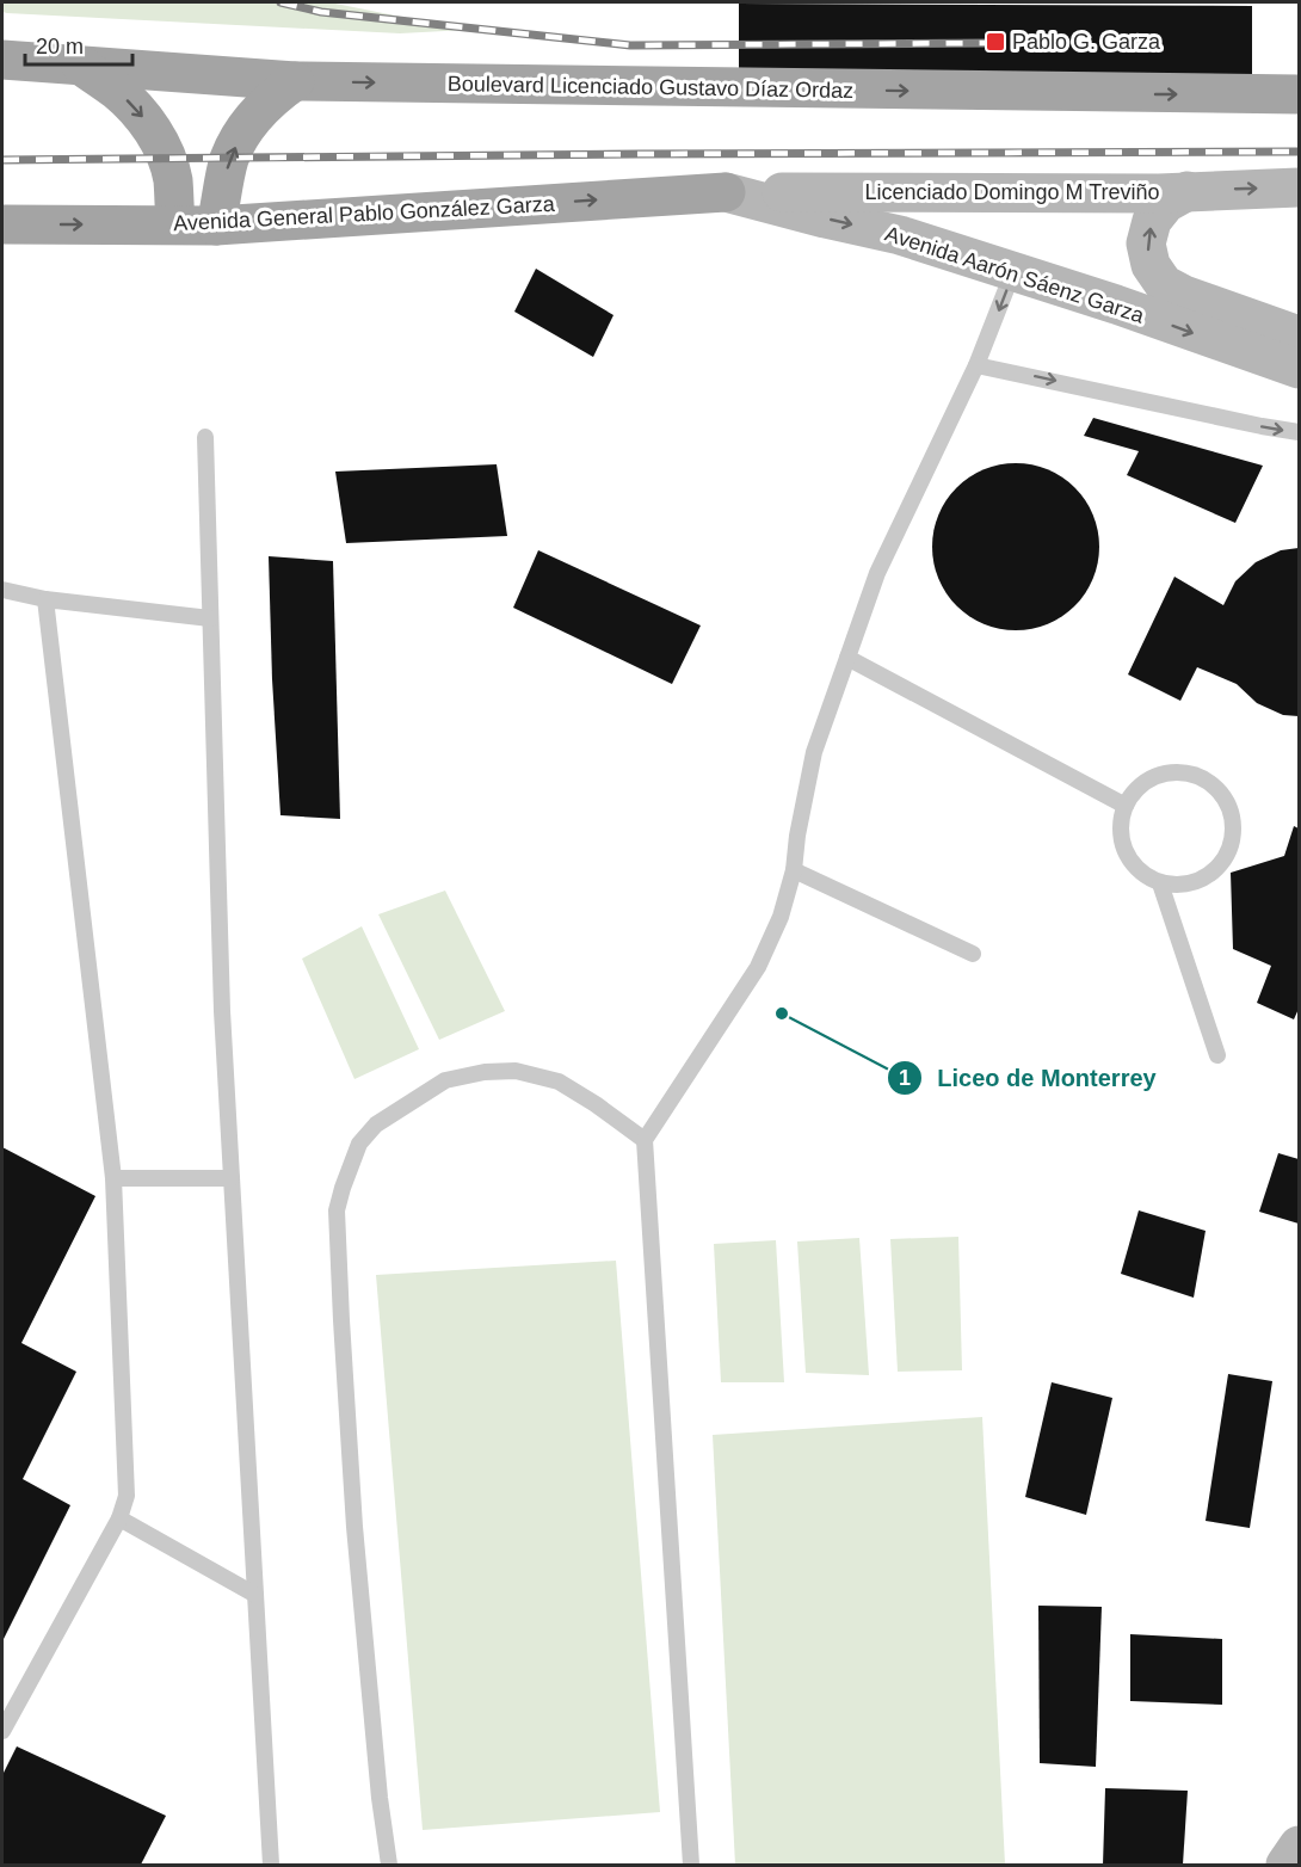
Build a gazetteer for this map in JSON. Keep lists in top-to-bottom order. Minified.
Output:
{"streets":{"main road":["Boulevard Licenciado Gustavo Díaz Ordaz","Licenciado Domingo M Treviño","Avenida General Pablo González Garza","Avenida Aarón Sáenz Garza"]},"crossings":[["Licenciado Domingo M Treviño","Avenida General Pablo González Garza"],["Licenciado Domingo M Treviño","Avenida Aarón Sáenz Garza"],["Avenida General Pablo González Garza","Avenida Aarón Sáenz Garza"]],"one_way":["Boulevard Licenciado Gustavo Díaz Ordaz","Avenida General Pablo González Garza"],"places":{"transit":["Pablo G. Garza"],"other":["Liceo de Monterrey"]},"scale_bar":"20 m"}
